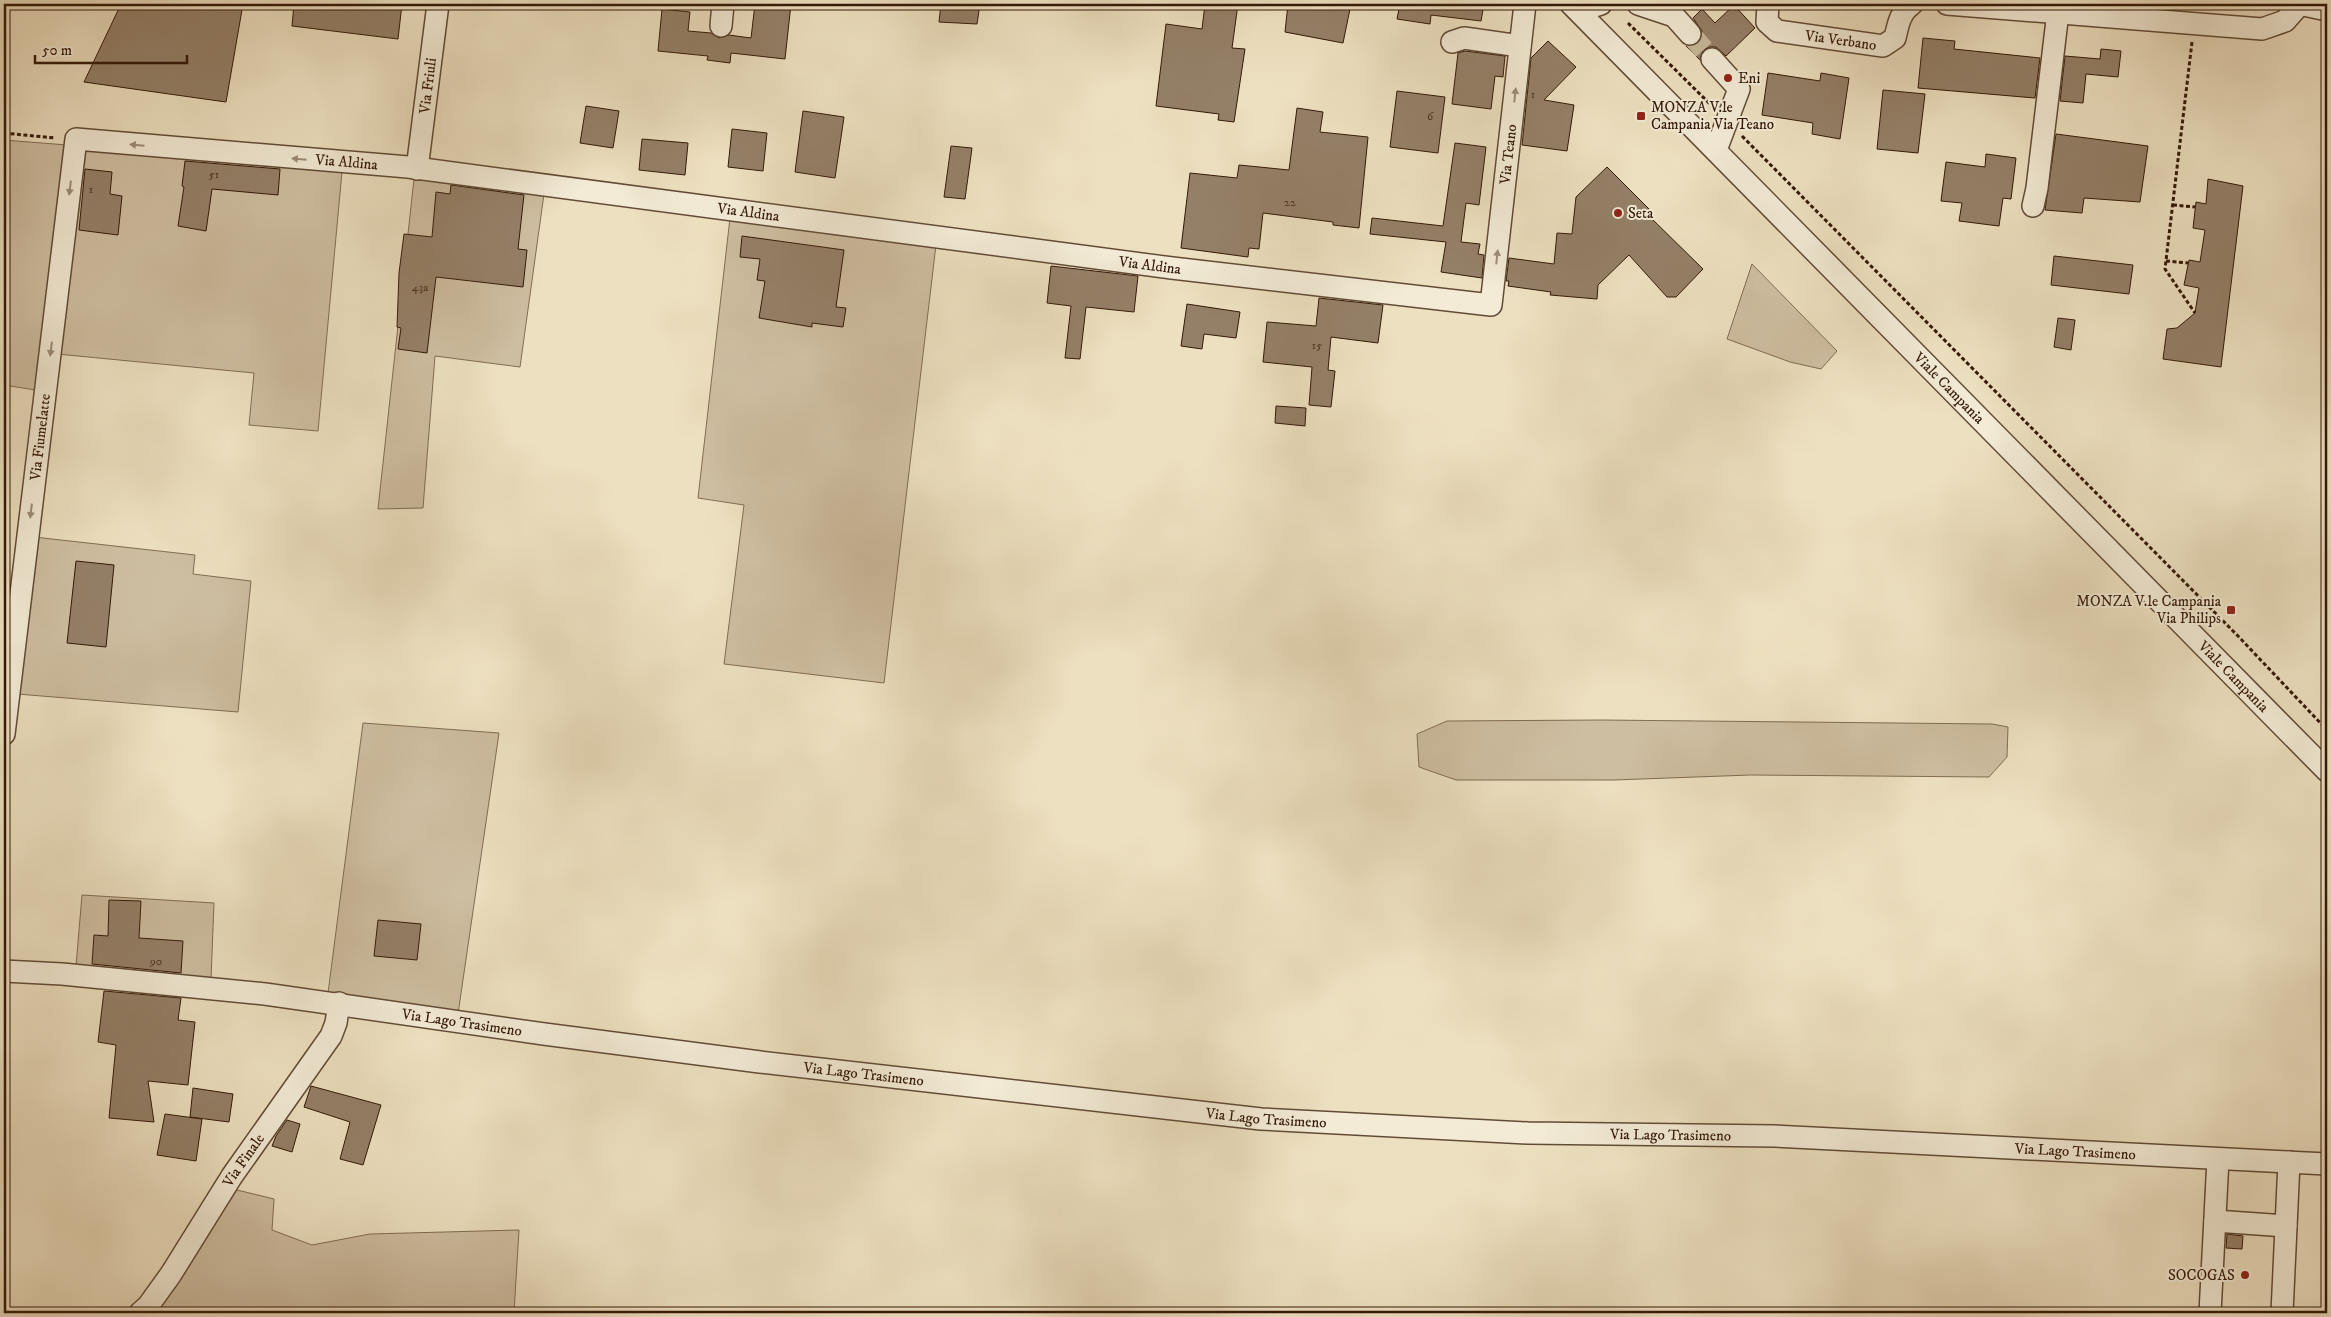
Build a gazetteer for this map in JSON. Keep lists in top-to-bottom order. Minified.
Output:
{"streets":{"street":["Via Verbano","Via Friuli","Via Teano","Via Aldina","Viale Campania","Via Fiumelatte","Via Lago Trasimeno","Via Finale"]},"crossings":[["Via Friuli","Via Aldina"],["Via Teano","Via Aldina"],["Via Aldina","Via Fiumelatte"],["Via Lago Trasimeno","Via Finale"]],"one_way":["Via Teano","Via Fiumelatte"],"places":{"other":["Eni","Seta","SOCOGAS"],"transit":["MONZA V.le Campania Via Teano","MONZA V.le Campania Via Philips"]},"house_numbers":["1","6","51","1","22","43a","15","90"],"scale_bar":"50 m"}
